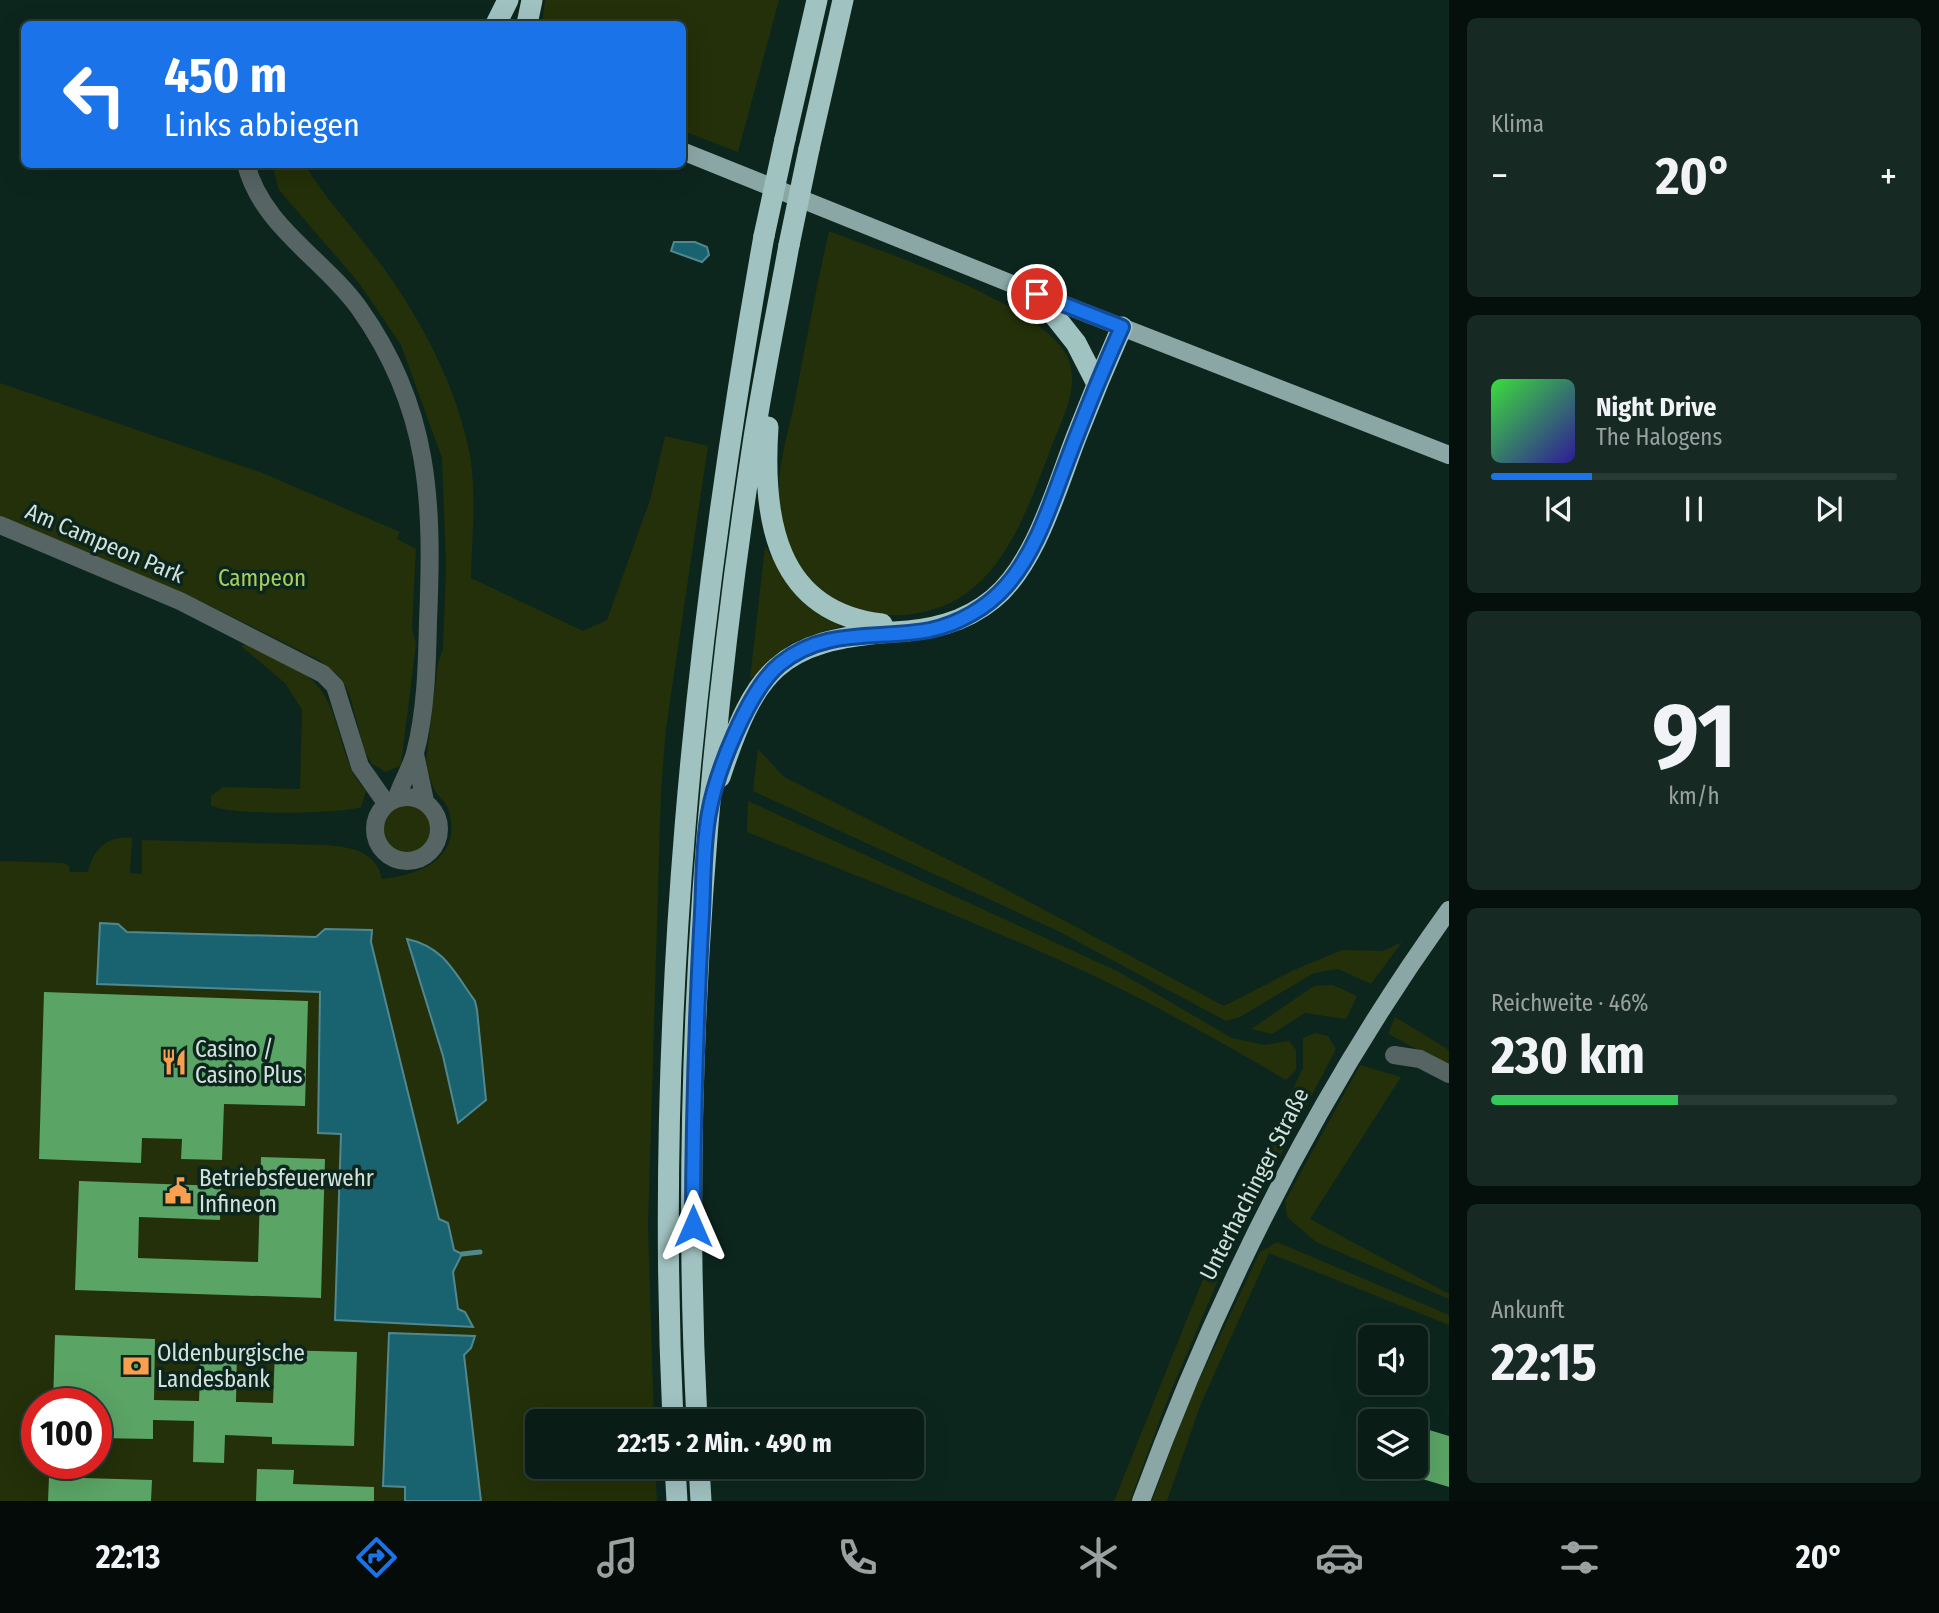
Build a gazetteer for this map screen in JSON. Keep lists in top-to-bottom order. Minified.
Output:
{"streets":{"main road":["Unterhachinger Straße"],"street":["Am Campeon Park"]},"parks":["Campeon"],"places":{"restaurant":["Casino / Casino Plus"],"public building":["Betriebsfeuerwehr Infineon"],"bank":["Oldenburgische Landesbank"]},"page":{"tile":["Klima",["91","km/h"],["Reichweite · 46%","230 km"],["Ankunft","22:15"]],"turn":["450 m","Links abbiegen"],"heat":["−","20°","+"],"song":["Night Drive","The Halogens"],"limit":"100","trip":"22:15 · 2 Min. · 490 m","tabs":["22:13","20°"]}}
